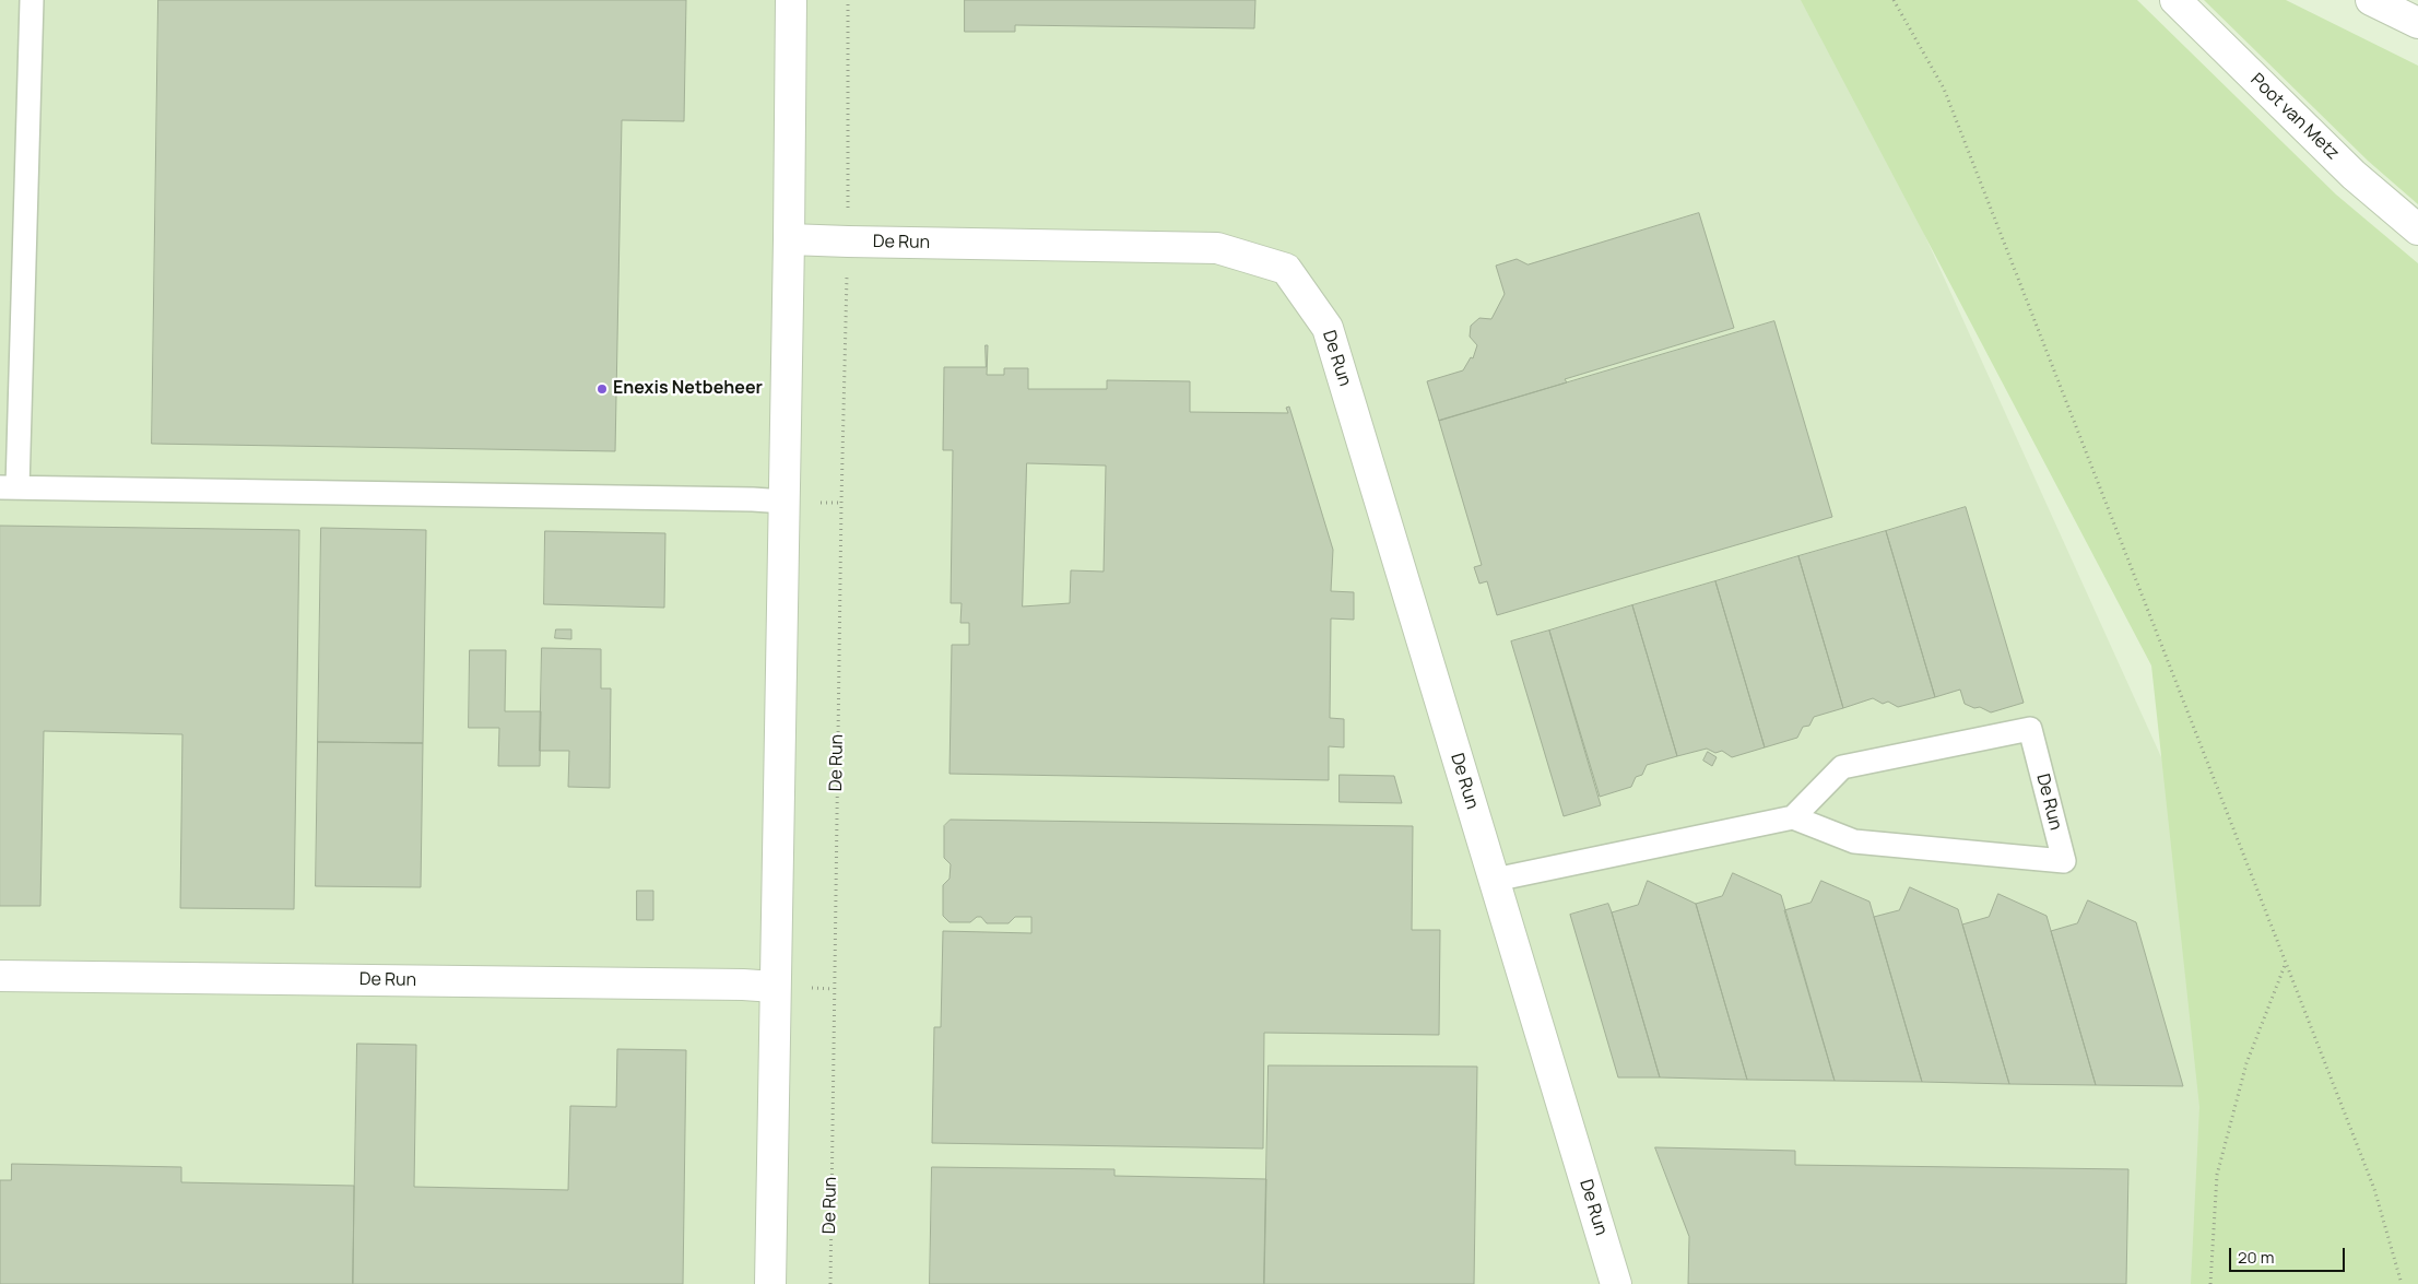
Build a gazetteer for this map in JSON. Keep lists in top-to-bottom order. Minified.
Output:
{"streets":{"main road":["Poot van Metz","De Run"]},"places":["Enexis Netbeheer"],"scale_bar":"20 m"}
